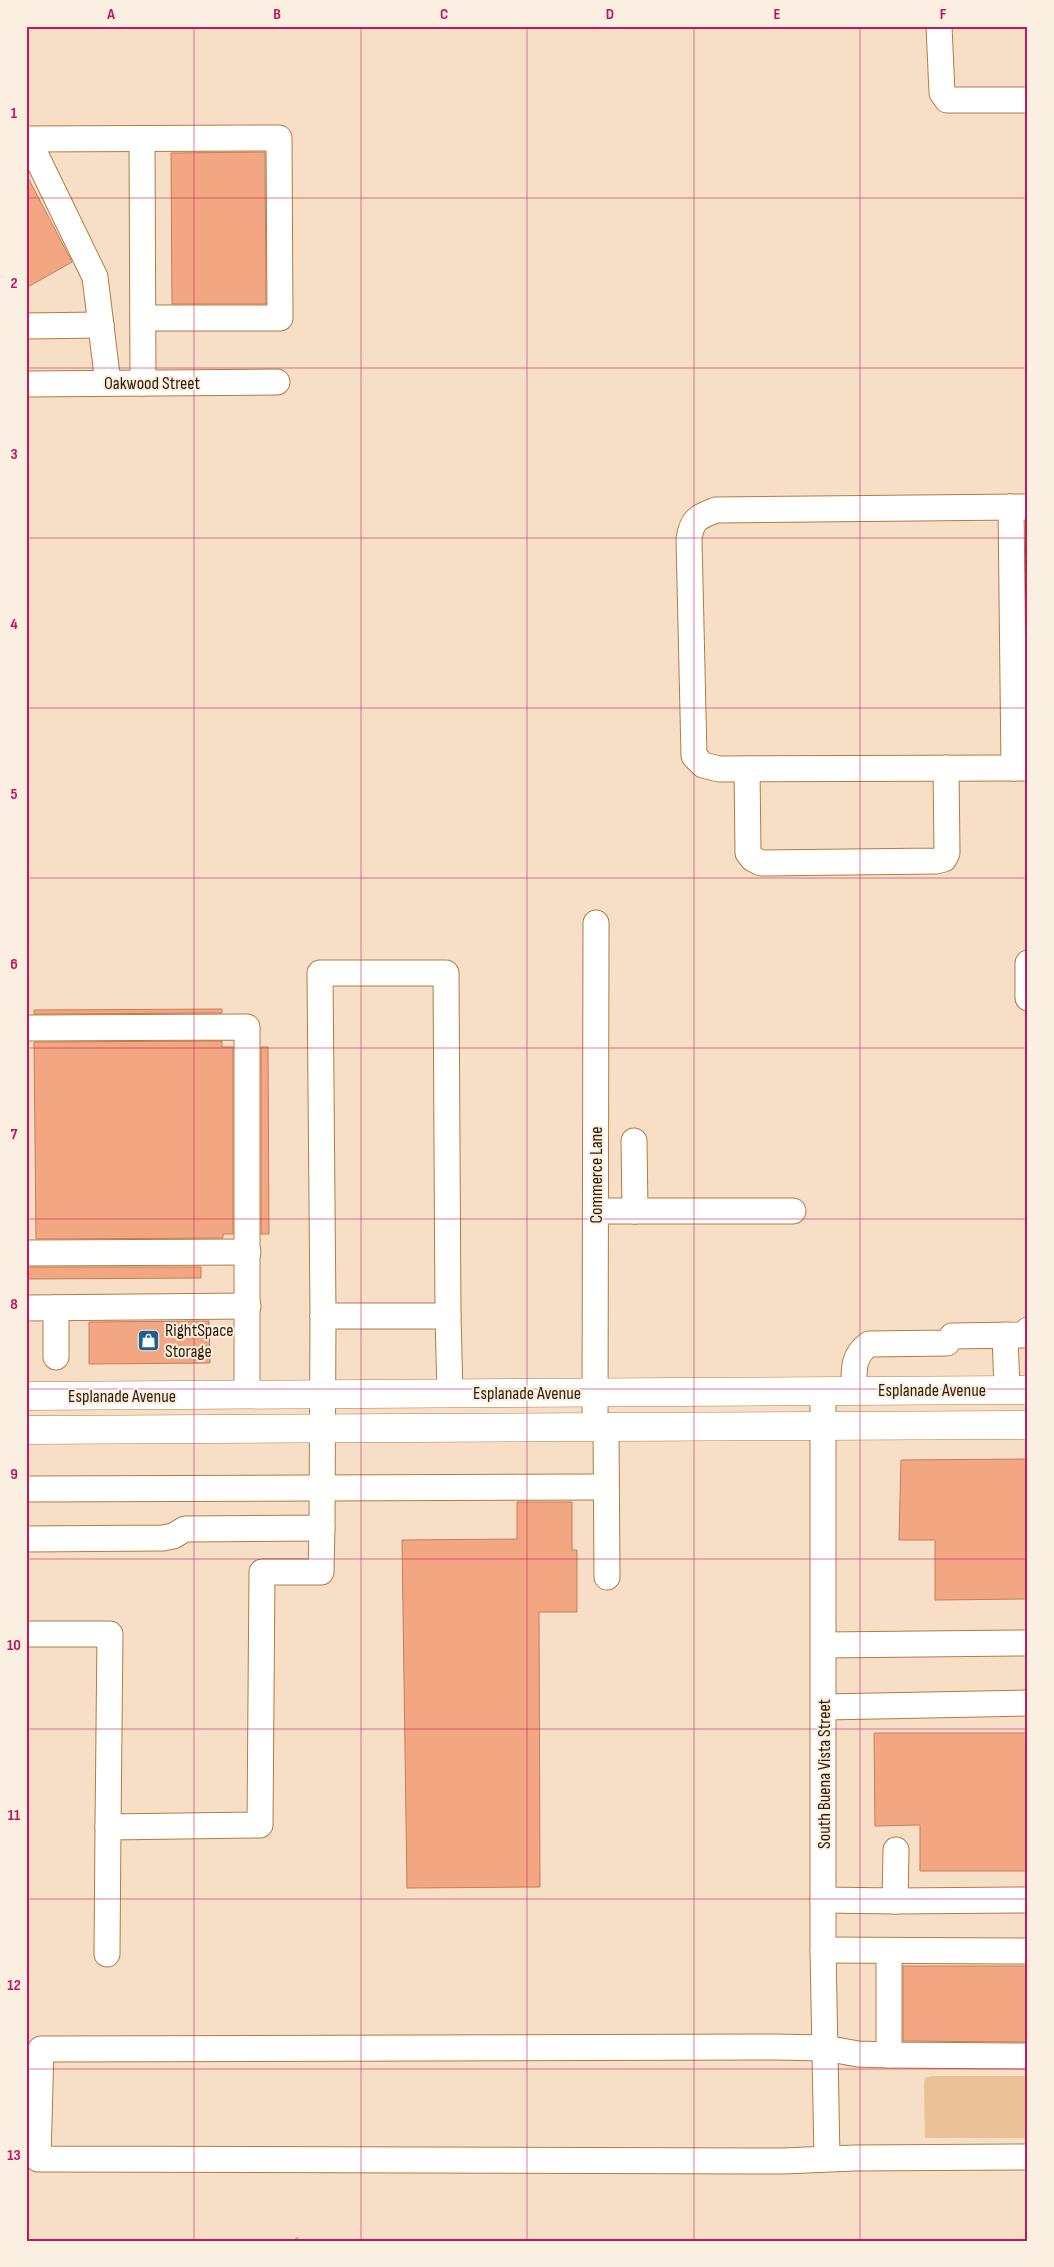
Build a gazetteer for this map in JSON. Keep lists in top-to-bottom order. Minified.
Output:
{"streets":{"main road":["Esplanade Avenue"],"street":["Oakwood Street","Commerce Lane","South Buena Vista Street"]},"crossings":[["Commerce Lane","Esplanade Avenue"],["Esplanade Avenue","South Buena Vista Street"]],"places":{"shop":["RightSpace Storage"]},"grid":{"columns":["A","B","C","D","E","F"],"rows":["1","2","3","4","5","6","7","8","9","10","11","12","13"]}}
